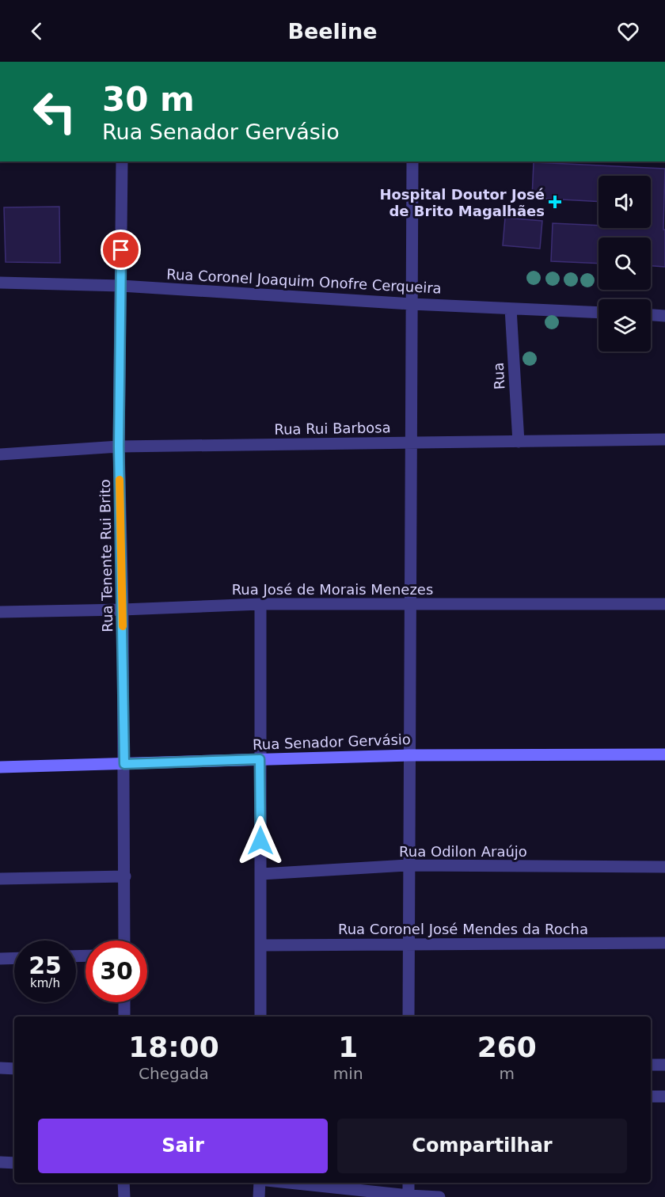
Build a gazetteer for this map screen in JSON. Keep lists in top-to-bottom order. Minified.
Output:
{"streets":{"main road":["Rua Senador Gervásio"],"street":["Rua Coronel Joaquim Onofre Cerqueira","Rua","Rua Rui Barbosa","Rua Tenente Rui Brito","Rua José de Morais Menezes","Rua Odilon Araújo","Rua Coronel José Mendes da Rocha"]},"crossings":[["Rua Coronel Joaquim Onofre Cerqueira","Rua"],["Rua Coronel Joaquim Onofre Cerqueira","Rua Tenente Rui Brito"],["Rua","Rua Rui Barbosa"],["Rua Rui Barbosa","Rua Tenente Rui Brito"],["Rua Tenente Rui Brito","Rua José de Morais Menezes"],["Rua Tenente Rui Brito","Rua Senador Gervásio"]],"places":{"health":["Hospital Doutor José de Brito Magalhães"]},"page":{"header":"Beeline","turn":["30 m","Rua Senador Gervásio"],"speed":"25 km/h","limit":"30","eta":["18:00","Chegada","1","min","260","m"],"buttons":["Sair","Compartilhar"]}}
